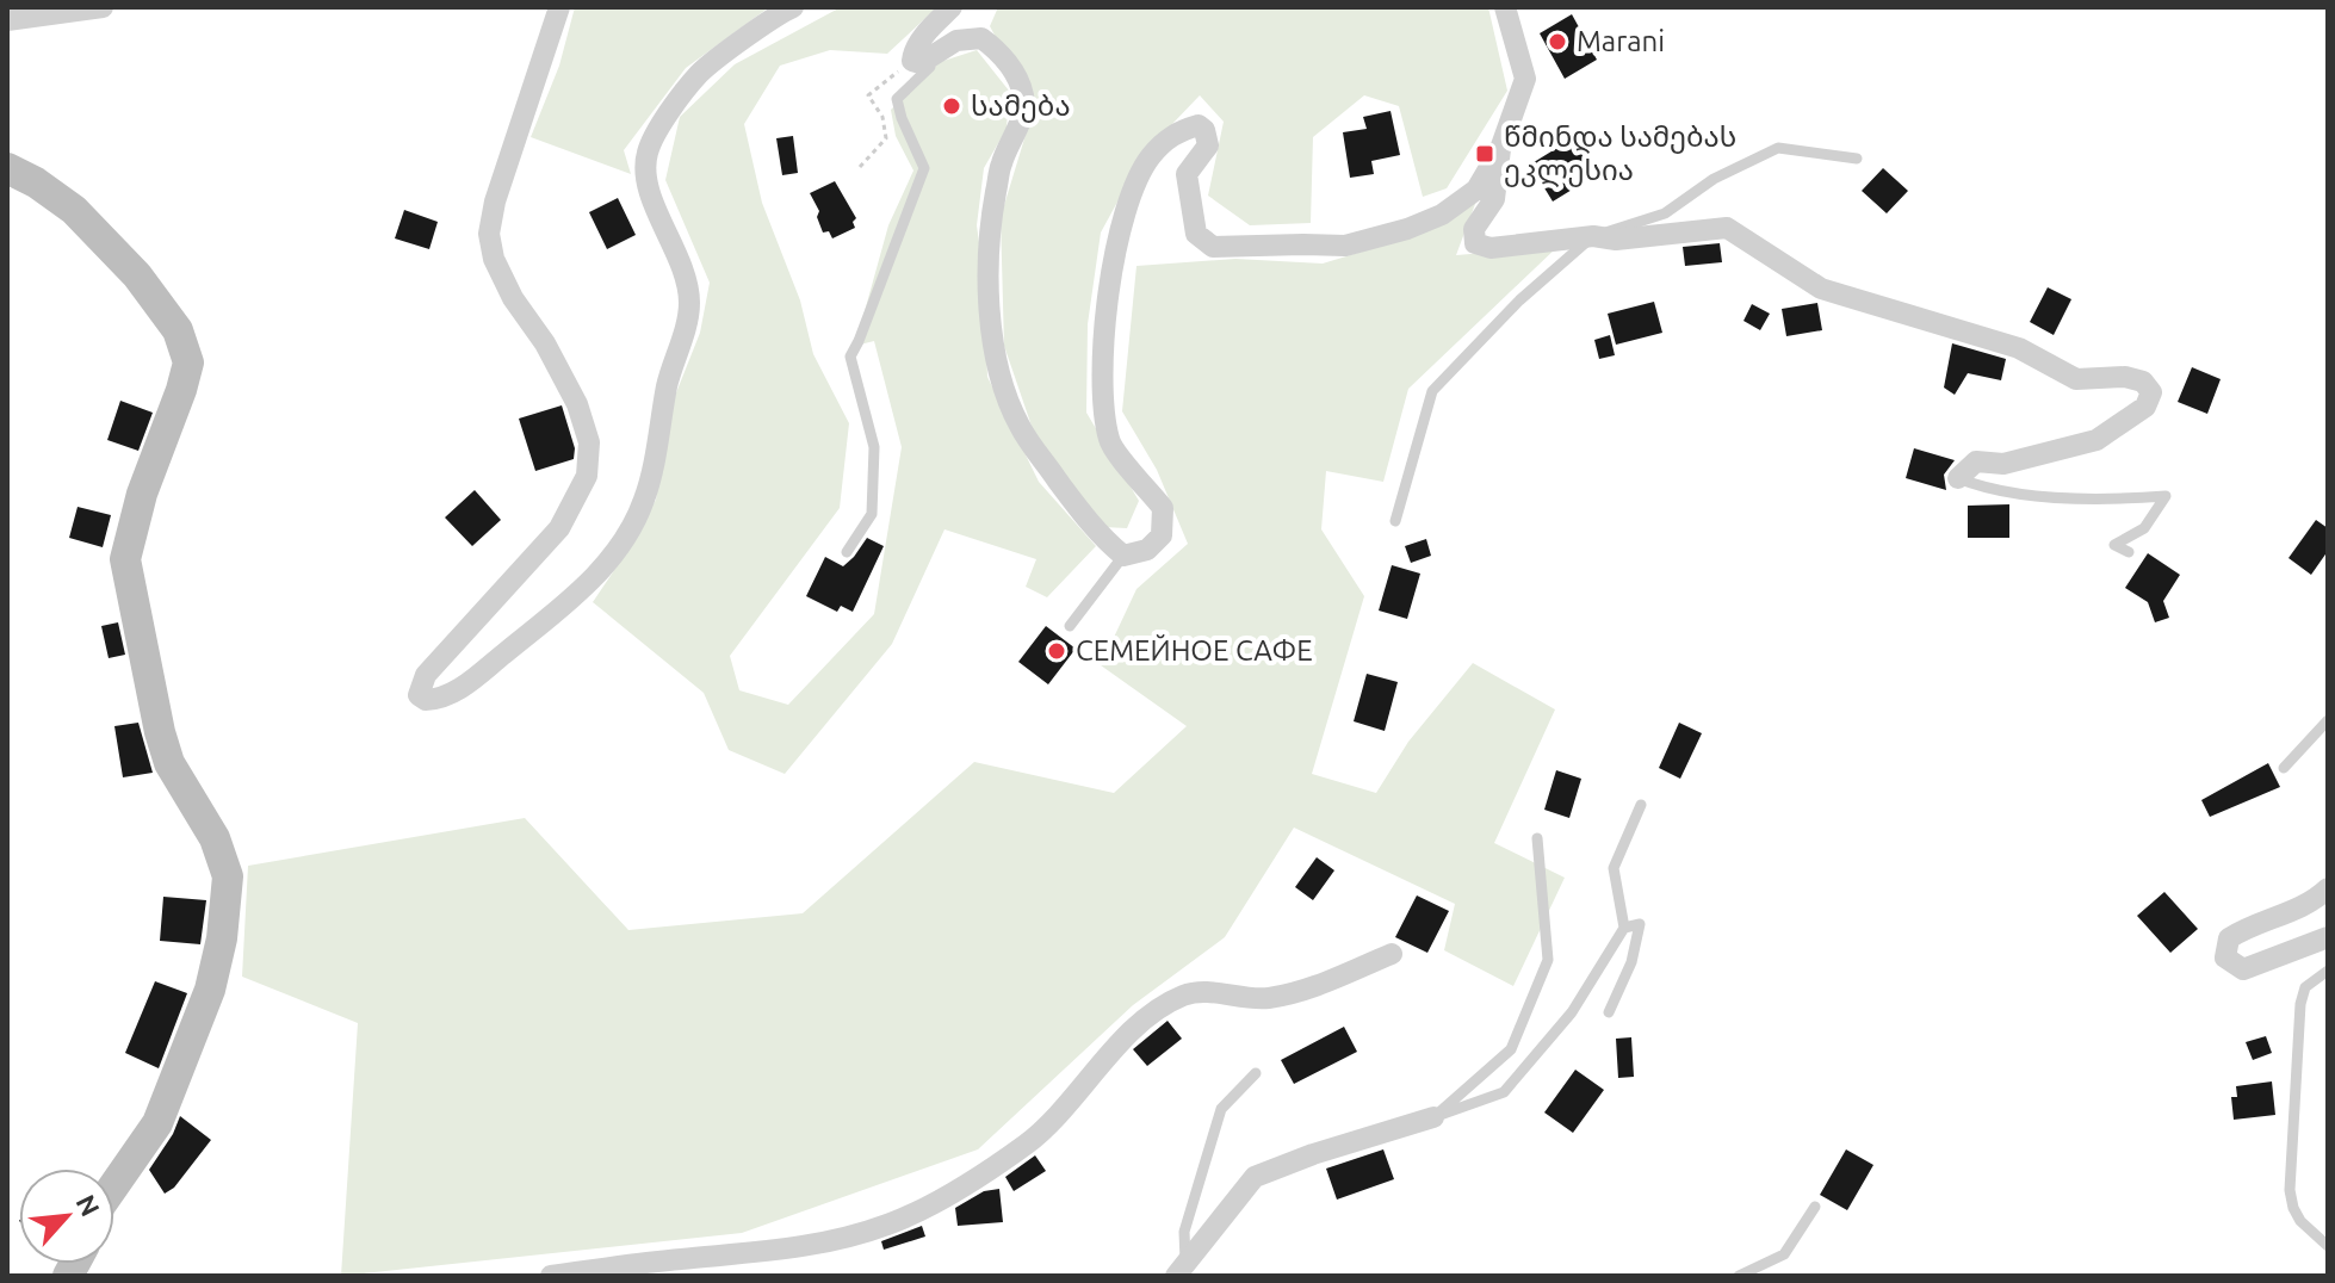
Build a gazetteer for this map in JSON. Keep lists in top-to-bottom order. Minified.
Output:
{"places":{"other":["Marani","სამება","СЕМЕЙНОЕ САФЕ"],"transit":["წმინდა სამებას ეკლესია"]},"north":"top right"}
